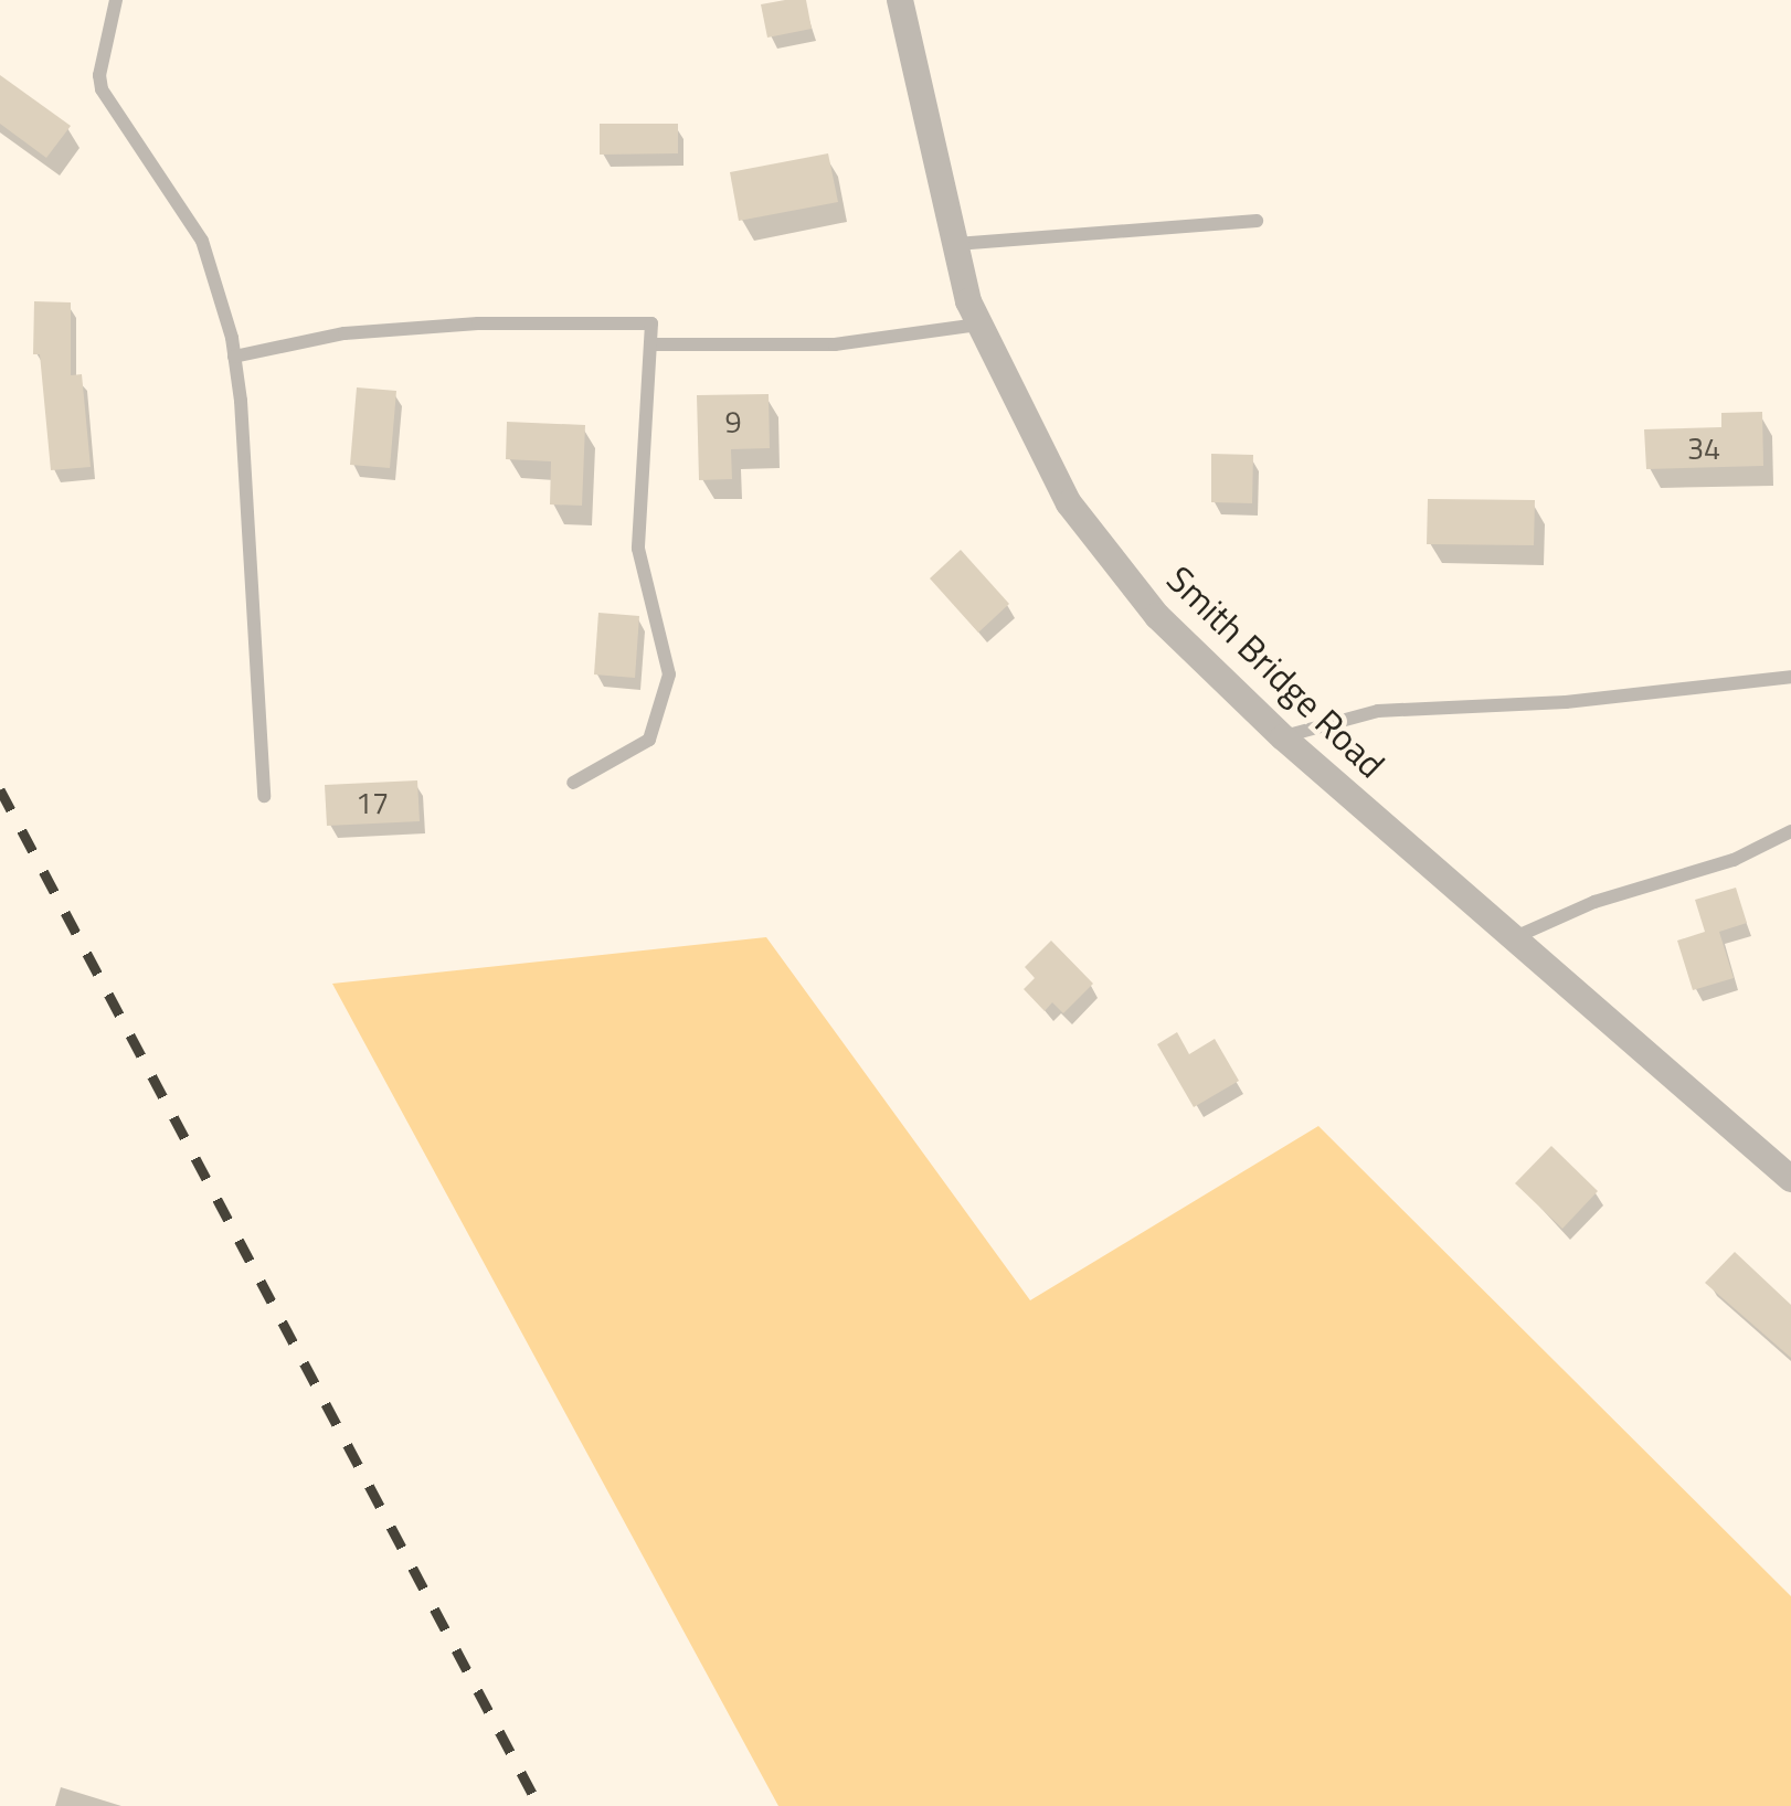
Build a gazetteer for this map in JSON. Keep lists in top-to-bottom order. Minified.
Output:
{"streets":{"street":["Smith Bridge Road"]},"house_numbers":["9","34","17"]}
